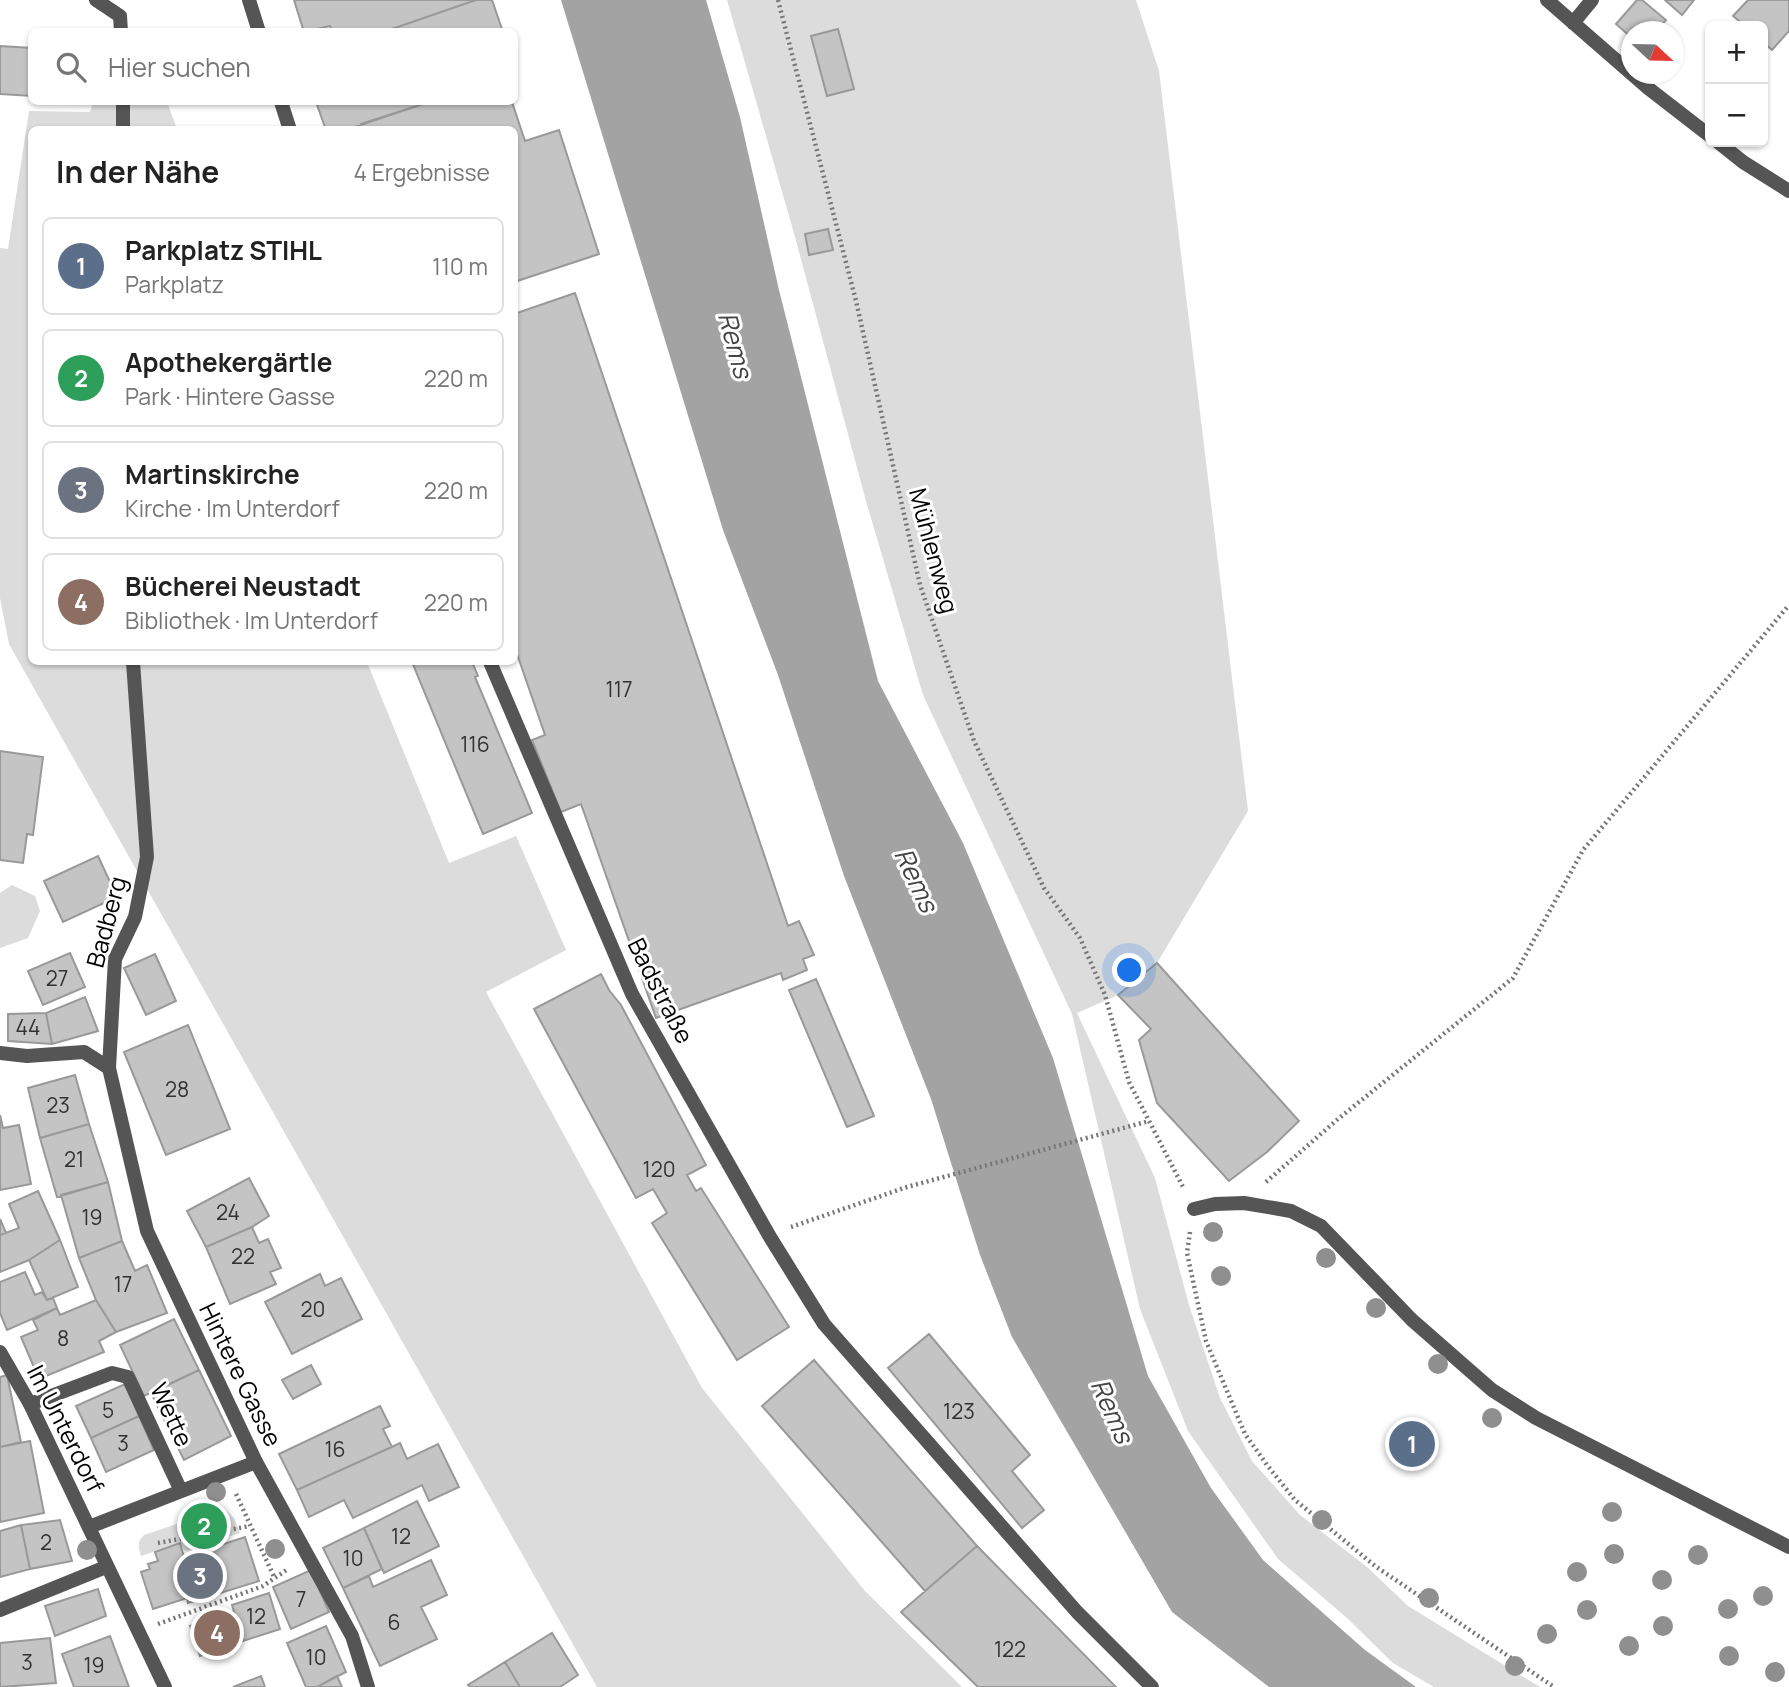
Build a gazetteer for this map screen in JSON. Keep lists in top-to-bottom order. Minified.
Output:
{"streets":{"street":["Badberg","Badstraße","Hintere Gasse","Wette","Im Unterdorf"],"path":["Mühlenweg"]},"crossings":[["Badberg","Hintere Gasse"],["Hintere Gasse","Im Unterdorf"],["Wette","Im Unterdorf"]],"water":["Rems"],"house_numbers":["117","116","27","44","28","23","21","120","24","19","22","17","20","8","5","123","3","16","12","2","10","7","12","6","122","10","3","19"],"north":"right","page":{"map_buttons":["+","−"],"search":"Hier suchen","heading":["In der Nähe","4 Ergebnisse"],"list":[{"mark":"1","name":"Parkplatz STIHL","note":"Parkplatz","value":"110 m"},{"mark":"2","name":"Apothekergärtle","note":"Park · Hintere Gasse","value":"220 m"},{"mark":"3","name":"Martinskirche","note":"Kirche · Im Unterdorf","value":"220 m"},{"mark":"4","name":"Bücherei Neustadt","note":"Bibliothek · Im Unterdorf","value":"220 m"}],"pins":["1","2","3","4"]}}
